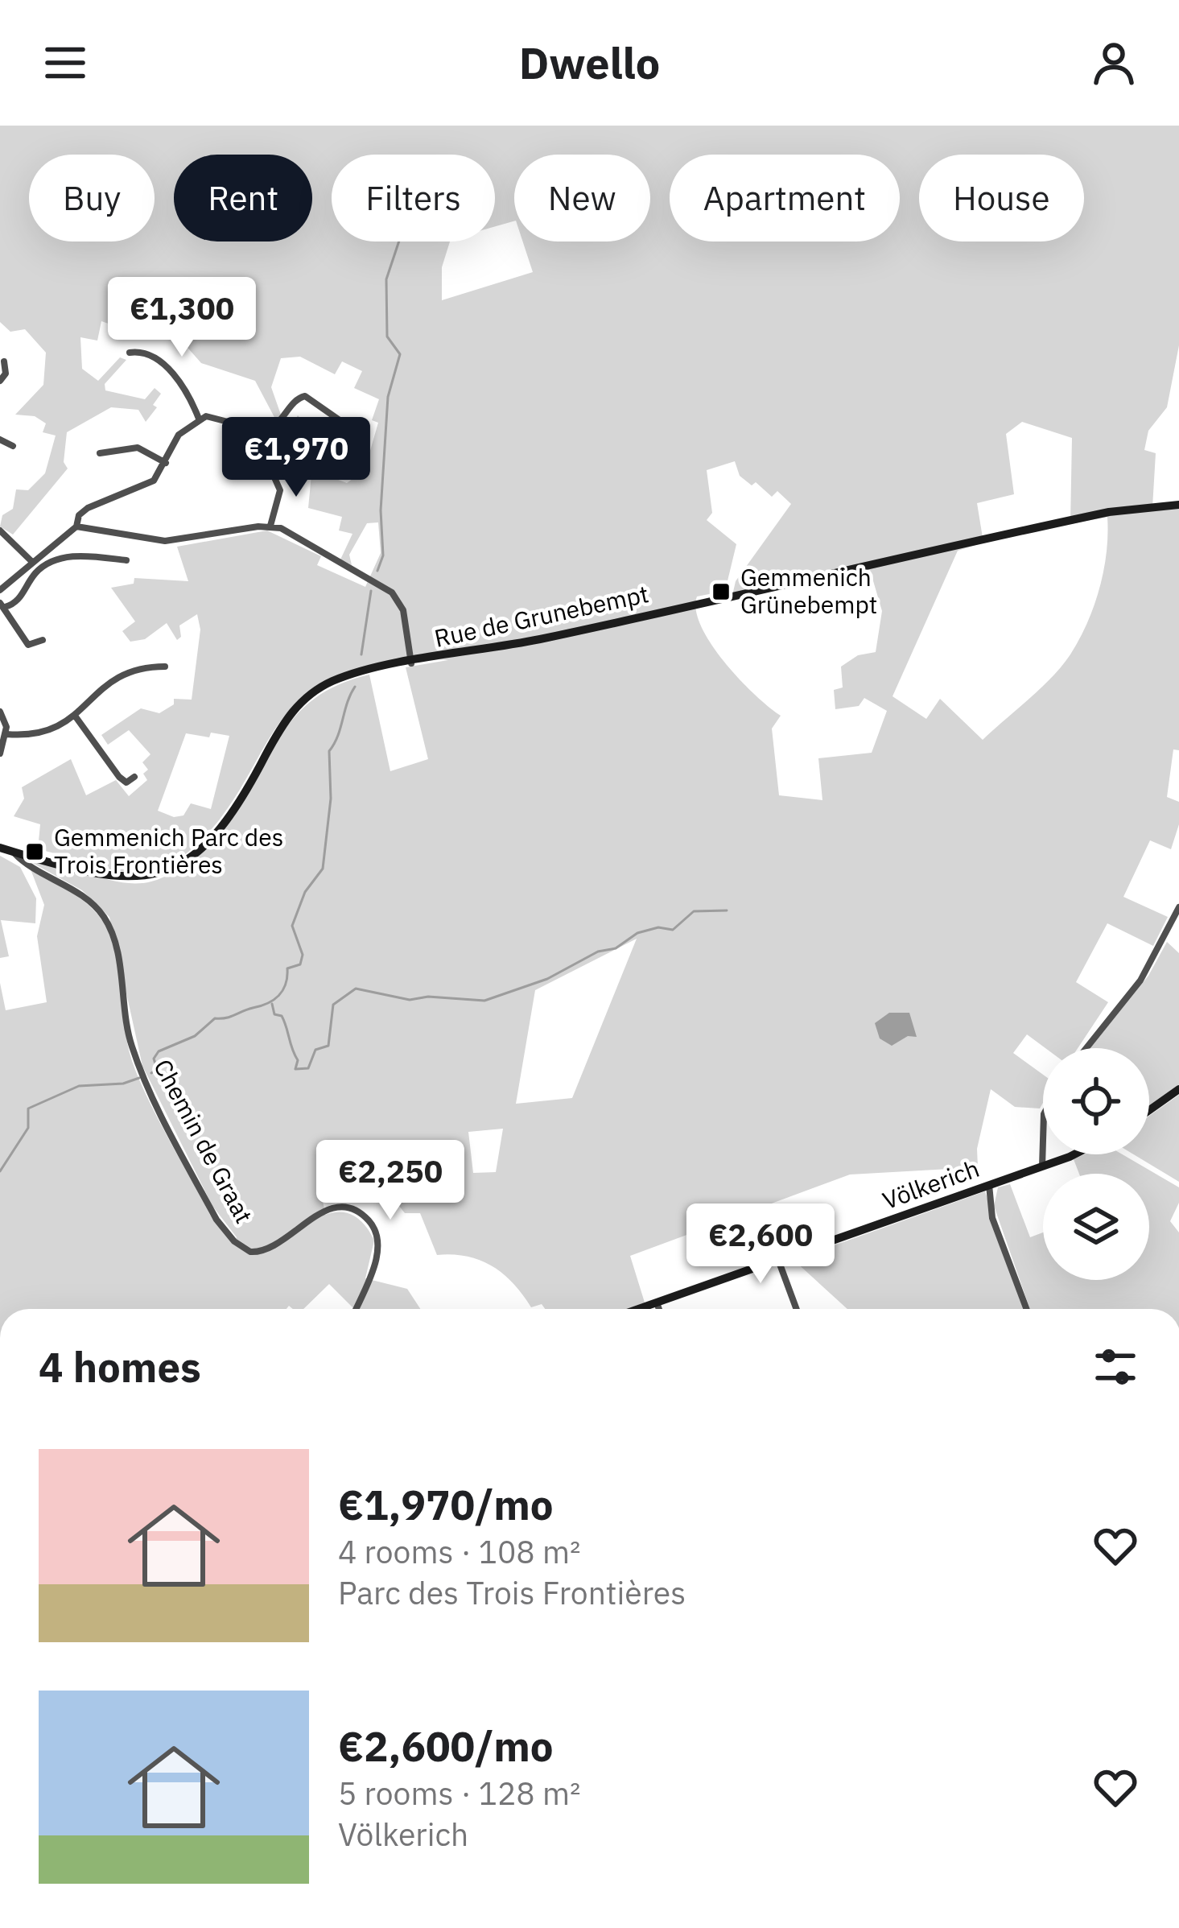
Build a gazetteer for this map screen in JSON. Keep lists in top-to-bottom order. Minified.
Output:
{"streets":{"street":["Rue de Grunebempt","Chemin de Graat","Völkerich"]},"crossings":[["Rue de Grunebempt","Chemin de Graat"]],"places":{"transit":["Gemmenich Grünebempt","Gemmenich Parc des Trois Frontières"]},"page":{"header":"Dwello","chip":["Buy","Rent","Filters","New","Apartment","House"],"price":["€1,300","€1,970","€2,250","€2,600"],"heading":"4 homes","list":[{"name":"€1,970/mo","note":"4 rooms · 108 m² · Parc des Trois Frontières"},{"name":"€2,600/mo","note":"5 rooms · 128 m² · Völkerich"}]}}
